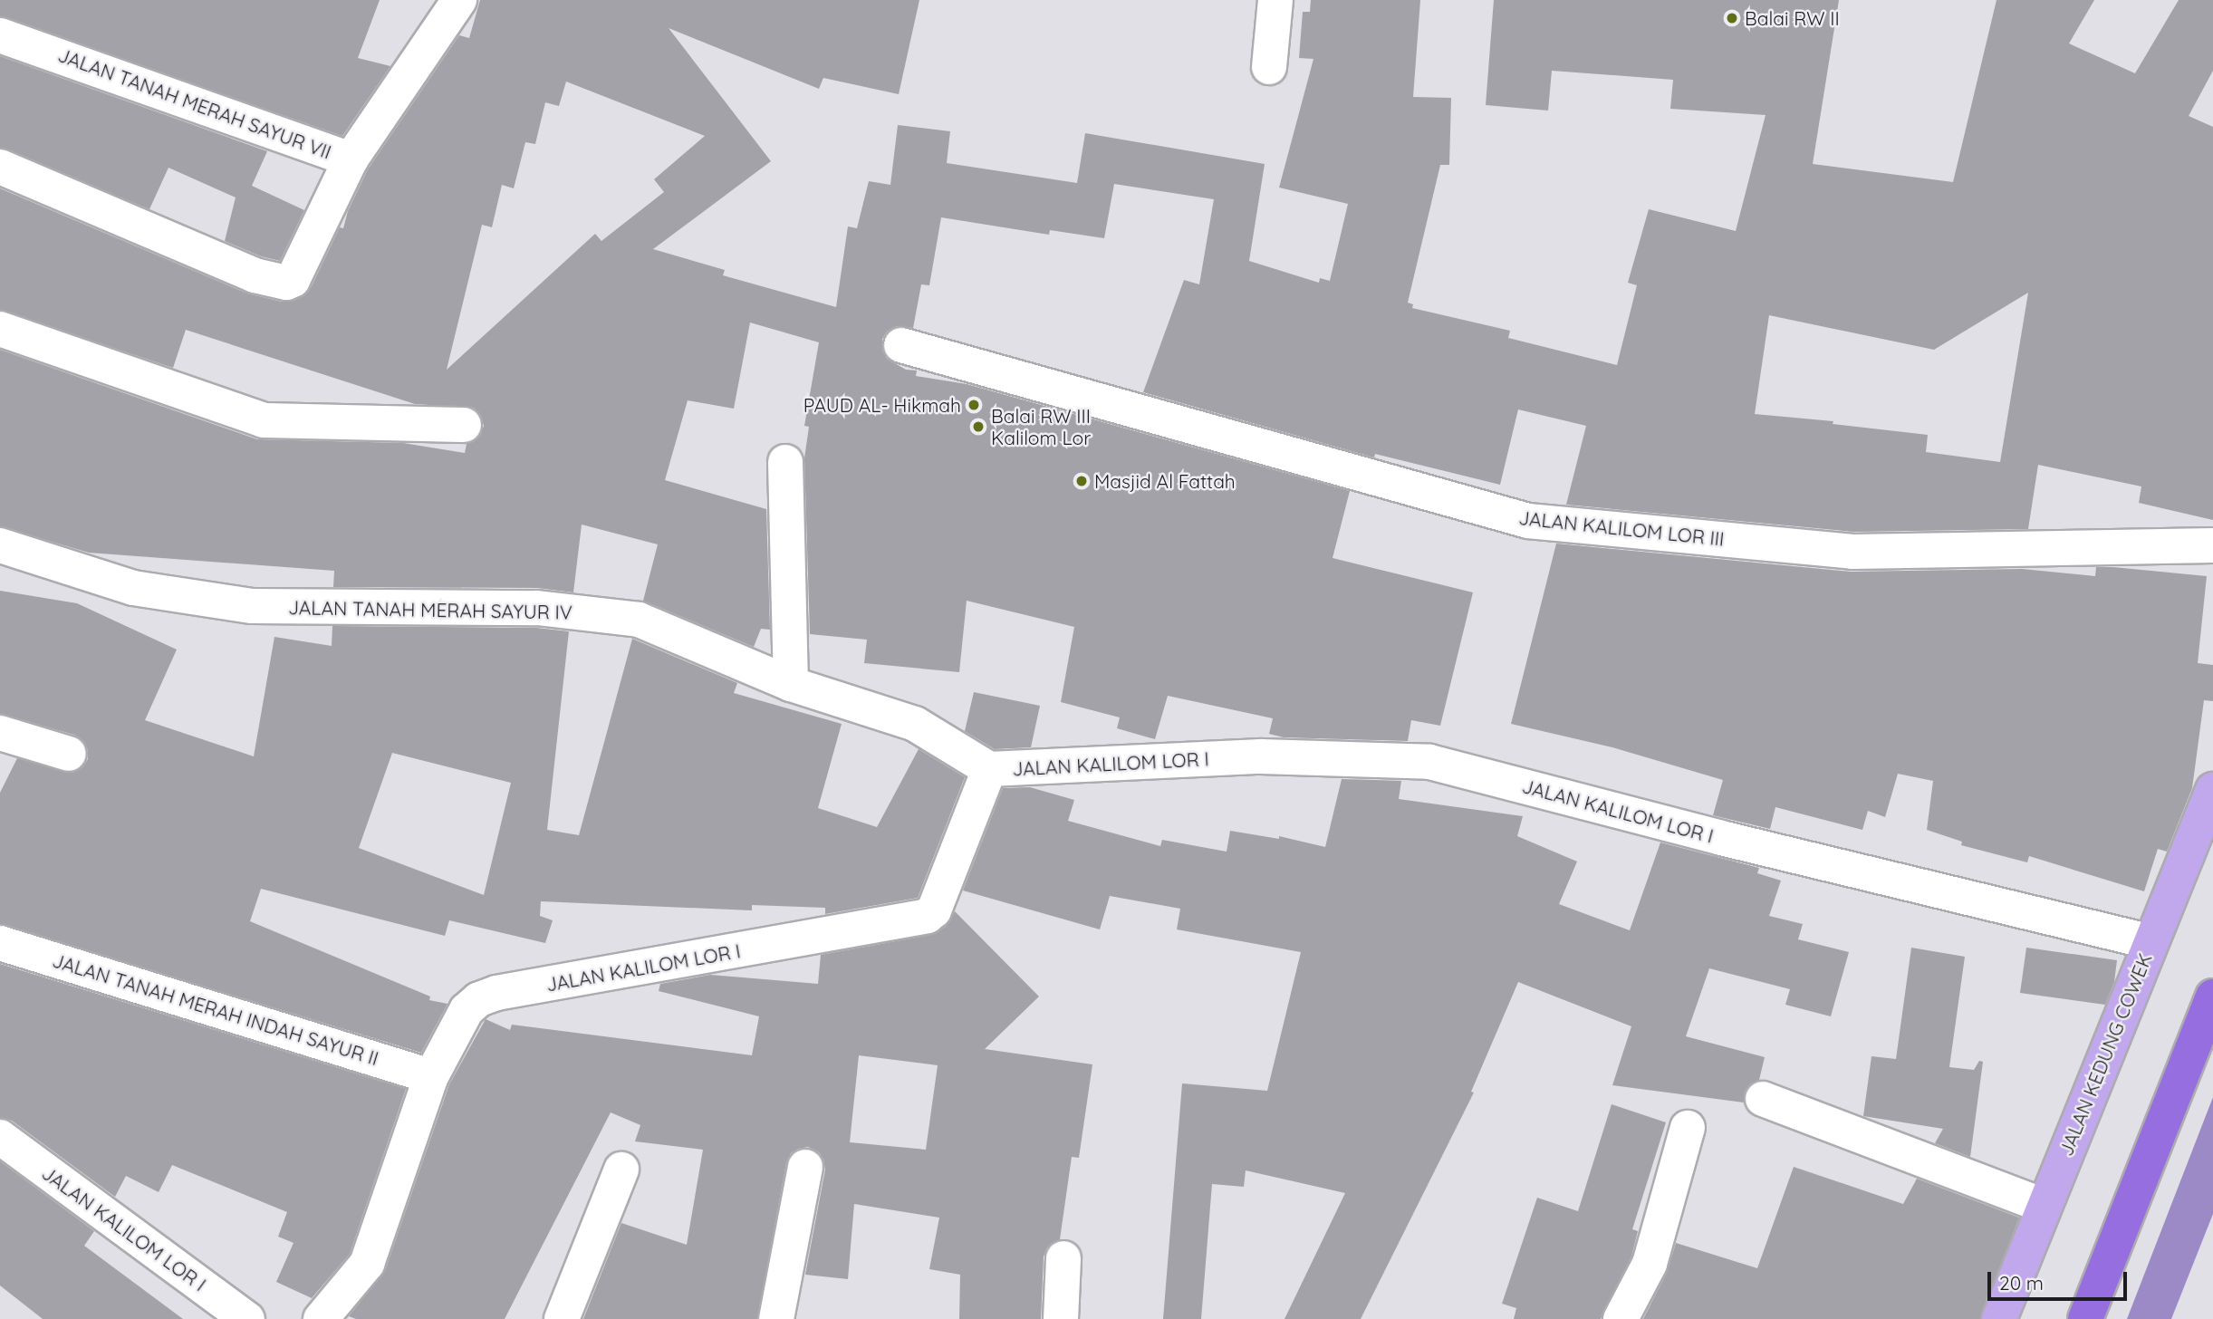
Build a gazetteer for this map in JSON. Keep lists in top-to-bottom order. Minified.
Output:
{"streets":{"main road":["JALAN KEDUNG COWEK"],"street":["JALAN TANAH MERAH SAYUR VII","JALAN KALILOM LOR III","JALAN TANAH MERAH SAYUR IV","JALAN KALILOM LOR I","JALAN TANAH MERAH INDAH SAYUR II"]},"crossings":[["JALAN TANAH MERAH SAYUR IV","JALAN KALILOM LOR I"],["JALAN KALILOM LOR I","JALAN TANAH MERAH INDAH SAYUR II"],["JALAN KALILOM LOR I","JALAN KEDUNG COWEK"]],"places":["Balai RW II","PAUD AL- Hikmah","Balai RW III Kalilom Lor","Masjid Al Fattah"],"scale_bar":"20 m"}
